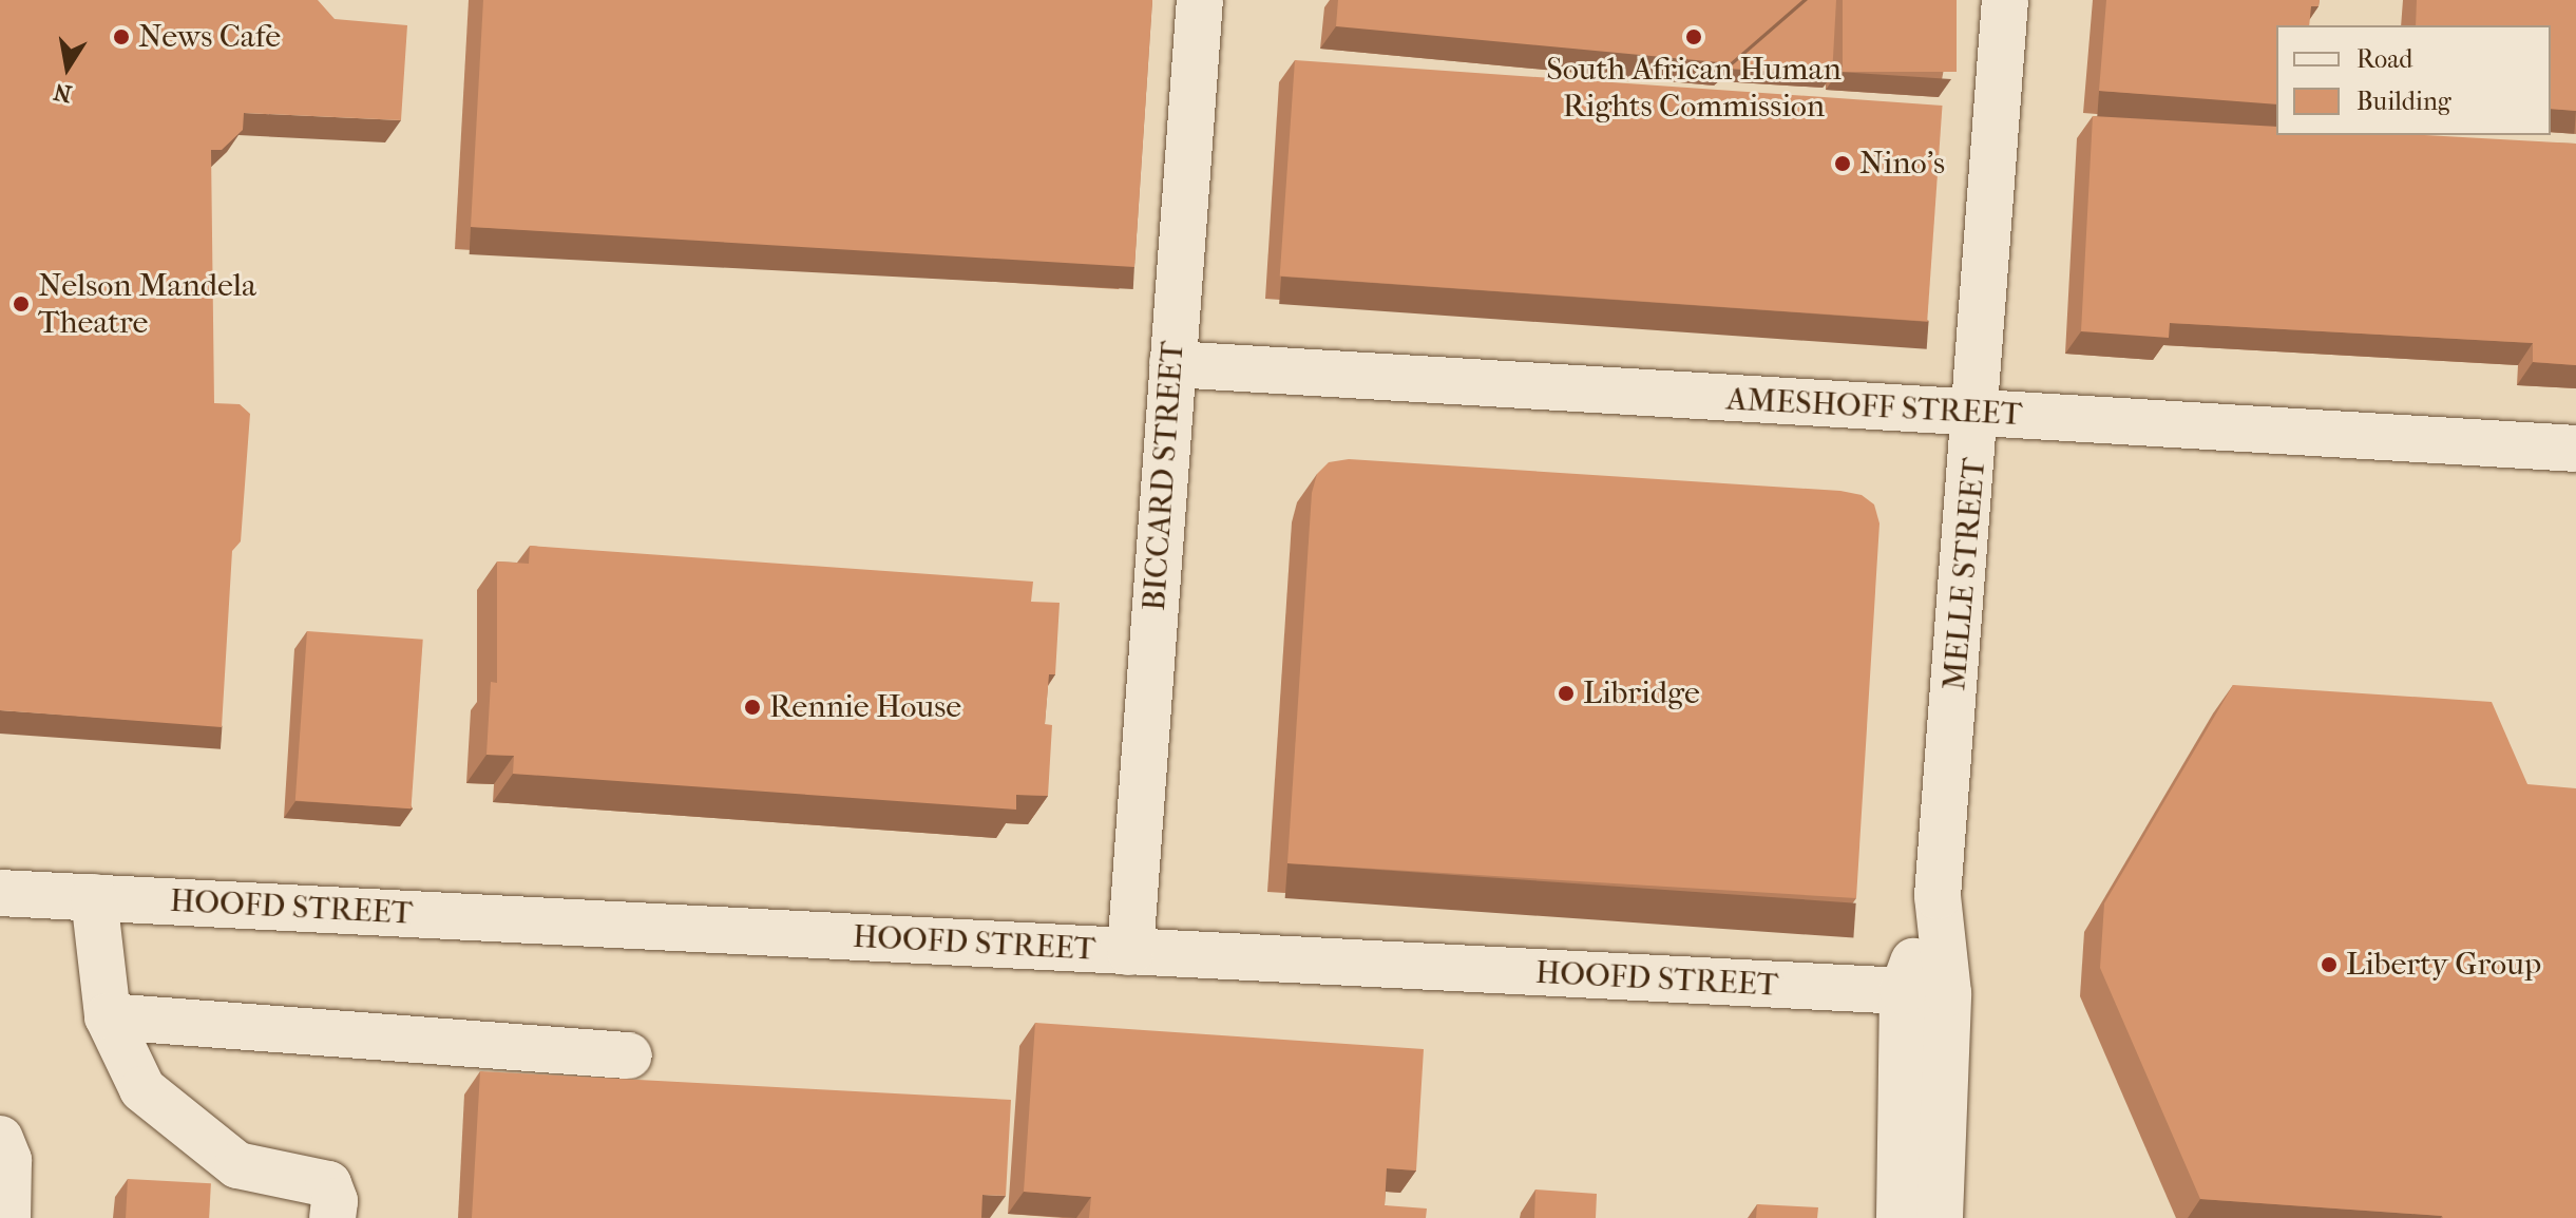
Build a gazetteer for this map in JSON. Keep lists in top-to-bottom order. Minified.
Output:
{"streets":{"street":["AMESHOFF STREET","BICCARD STREET","MELLE STREET","HOOFD STREET"]},"crossings":[["AMESHOFF STREET","BICCARD STREET"],["AMESHOFF STREET","MELLE STREET"],["BICCARD STREET","HOOFD STREET"],["MELLE STREET","HOOFD STREET"]],"places":["News Cafe","South African Human Rights Commission","Nino's","Nelson Mandela Theatre","Libridge","Rennie House","Liberty Group"],"legend":["Road","Building"],"north":"bottom"}
